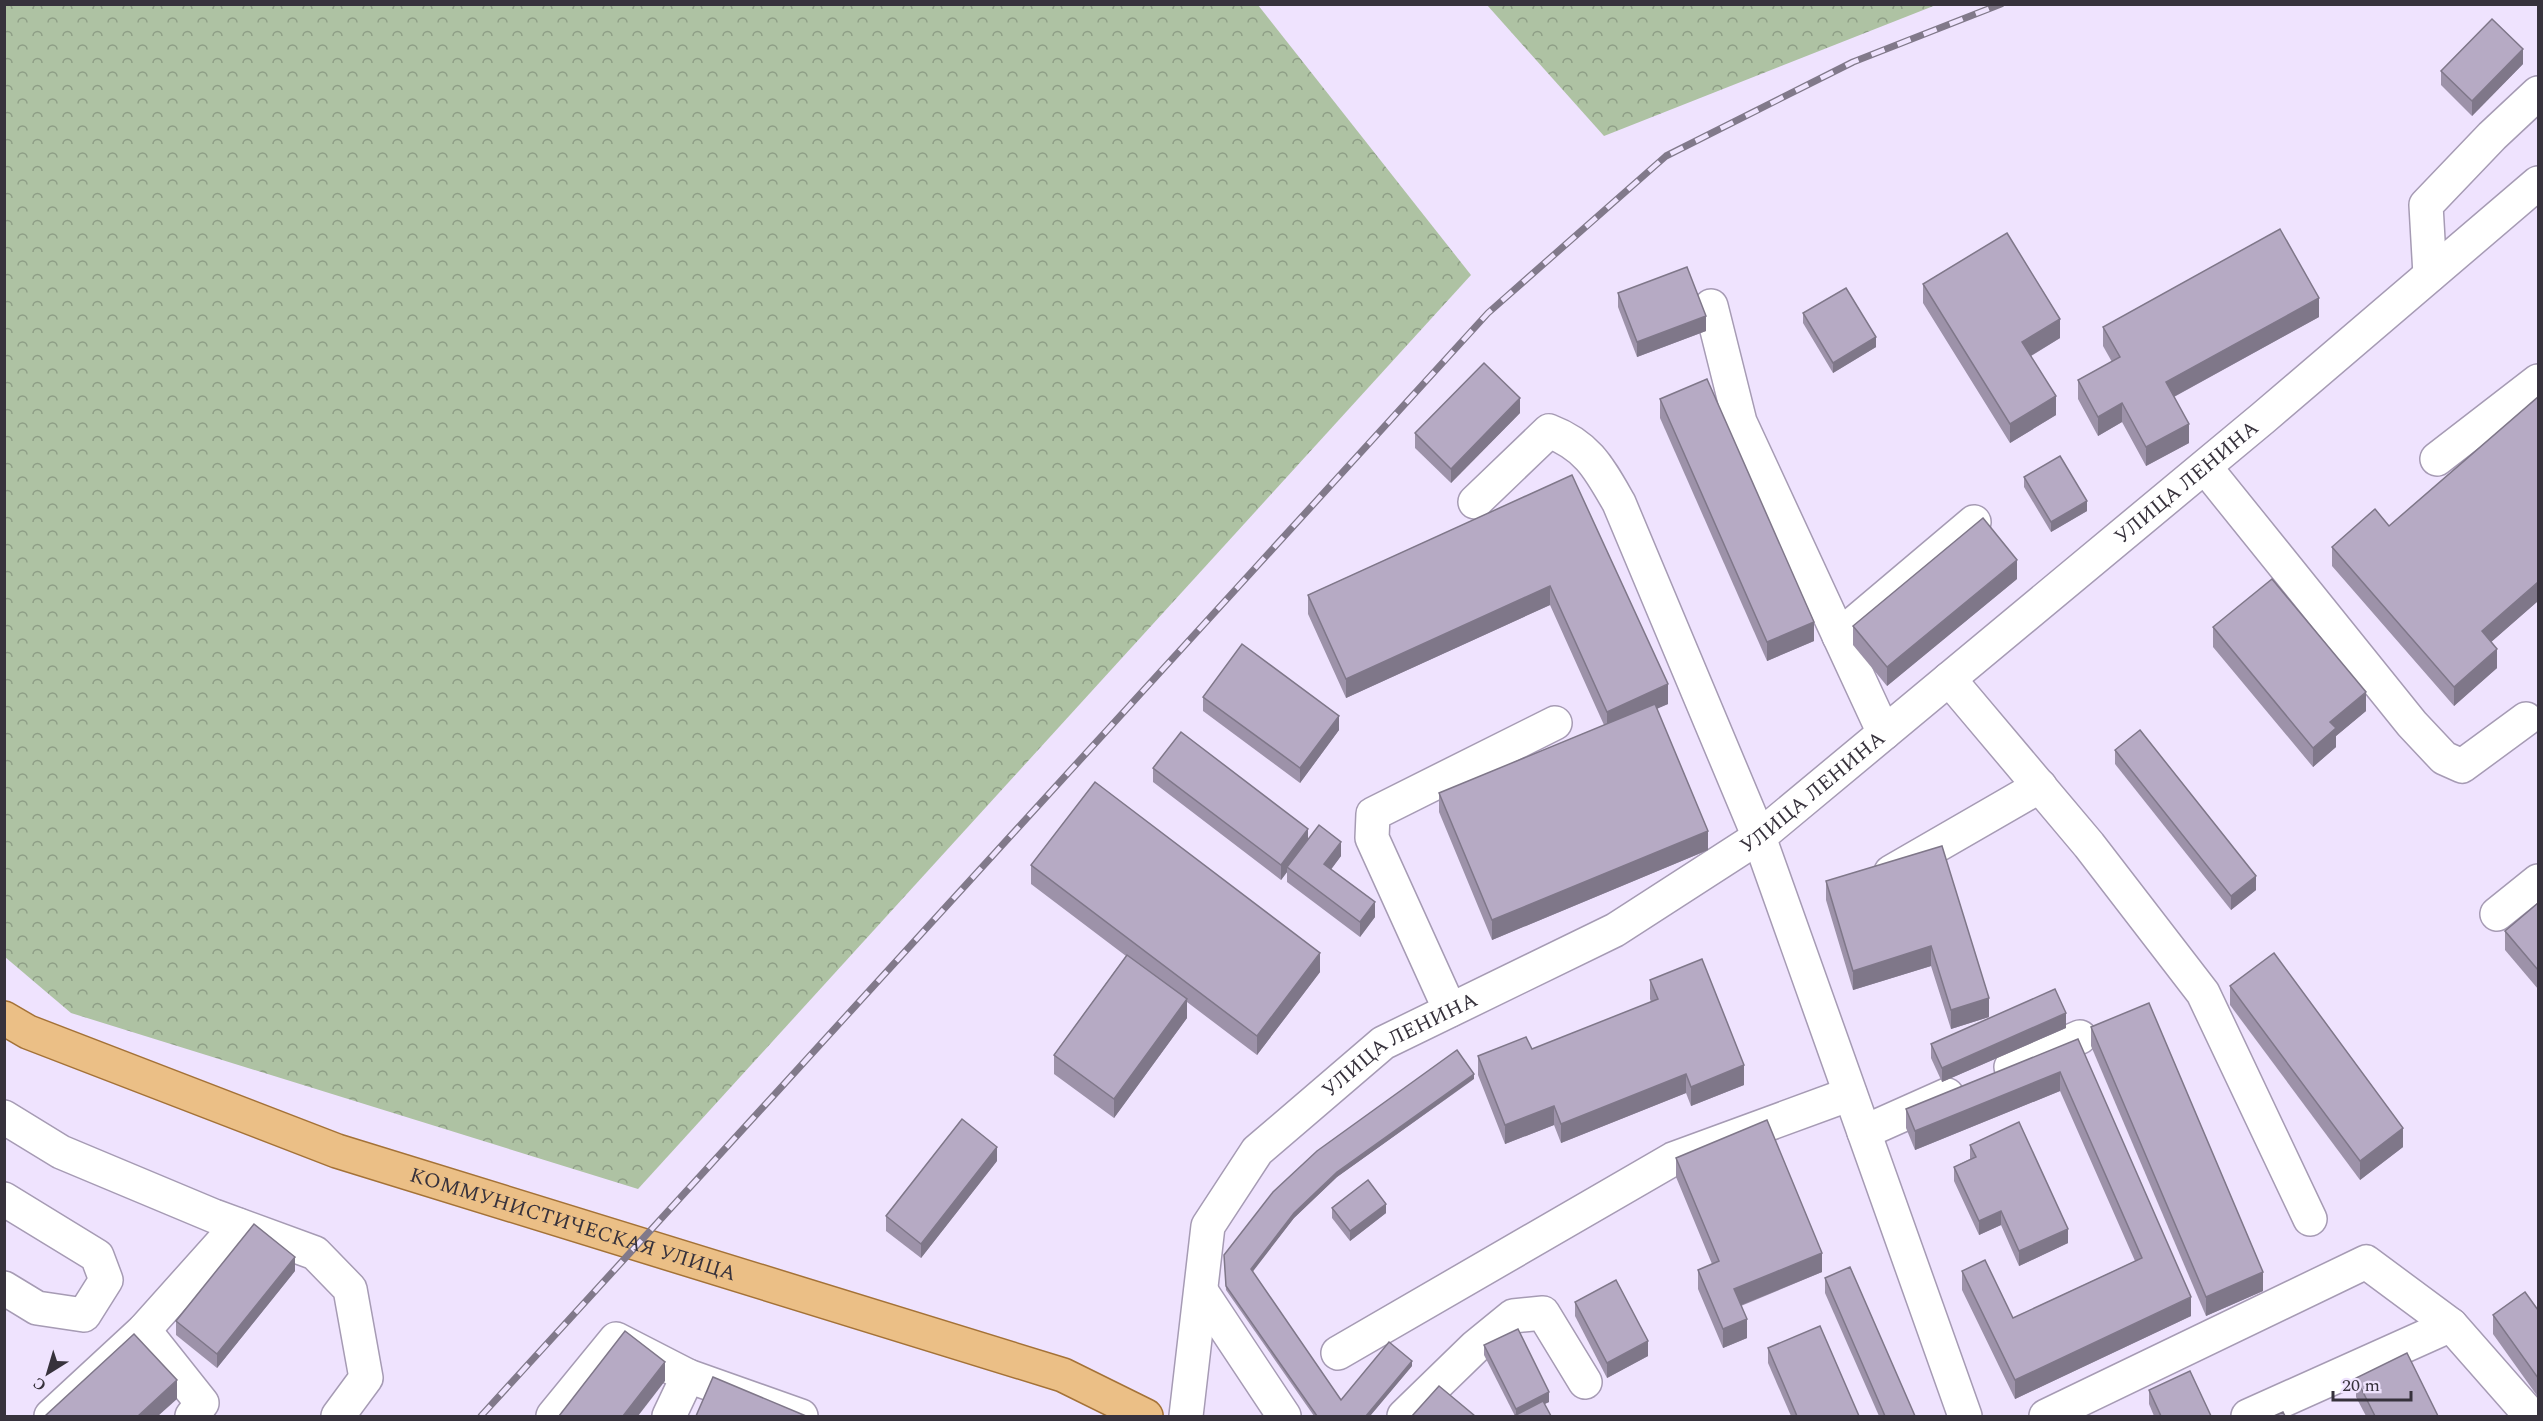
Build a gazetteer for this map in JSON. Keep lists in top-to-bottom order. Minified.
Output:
{"streets":{"main road":["КОММУНИСТИЧЕСКАЯ УЛИЦА"],"street":["УЛИЦА ЛЕНИНА"]},"scale_bar":"20 m","north":"bottom left"}
